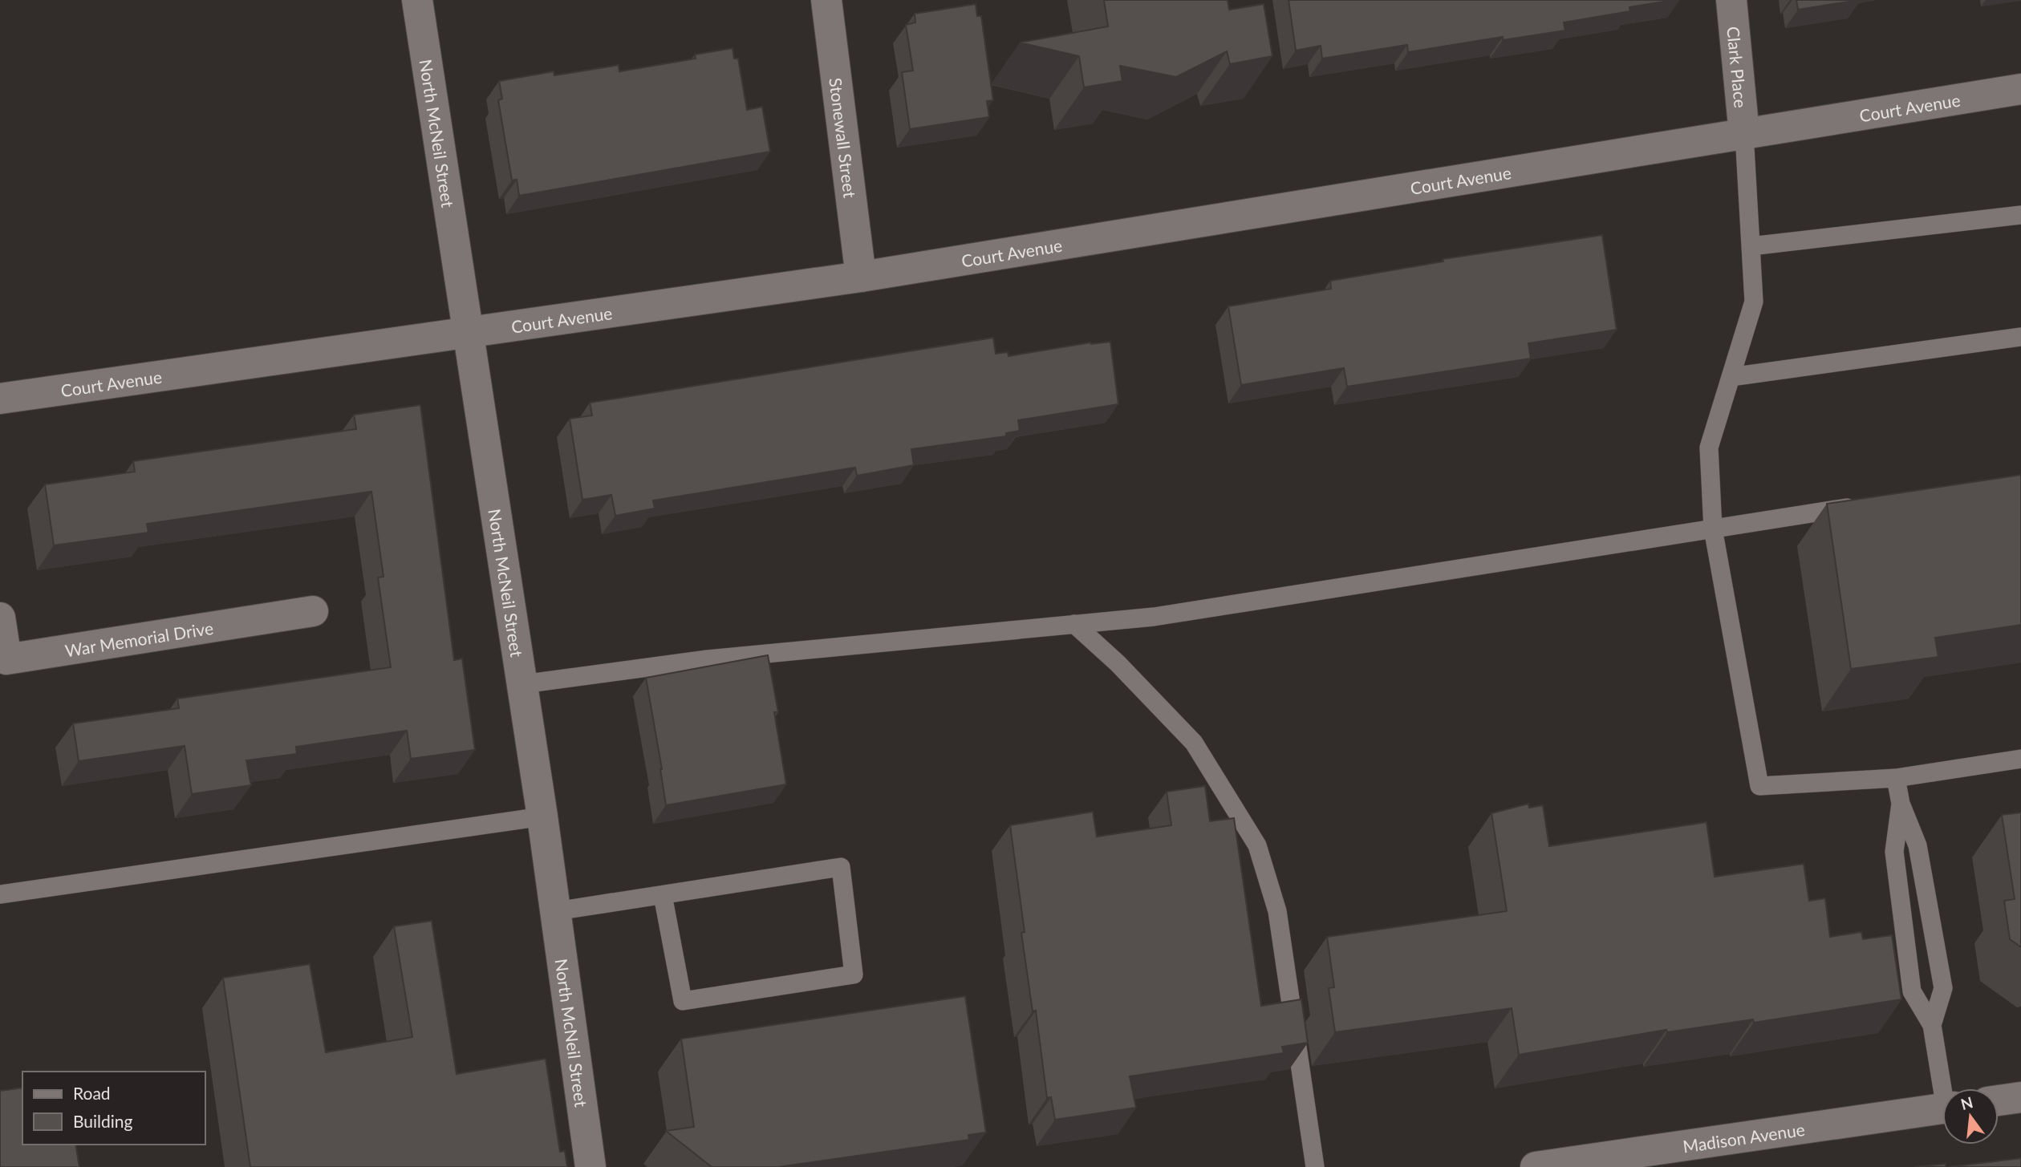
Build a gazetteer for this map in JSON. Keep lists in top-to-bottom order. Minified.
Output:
{"streets":{"street":["Clark Place","Court Avenue","North McNeil Street","Stonewall Street","War Memorial Drive","Madison Avenue"]},"crossings":[["Clark Place","Court Avenue"],["Court Avenue","North McNeil Street"],["Court Avenue","Stonewall Street"]],"legend":["Road","Building"],"north":"top"}
